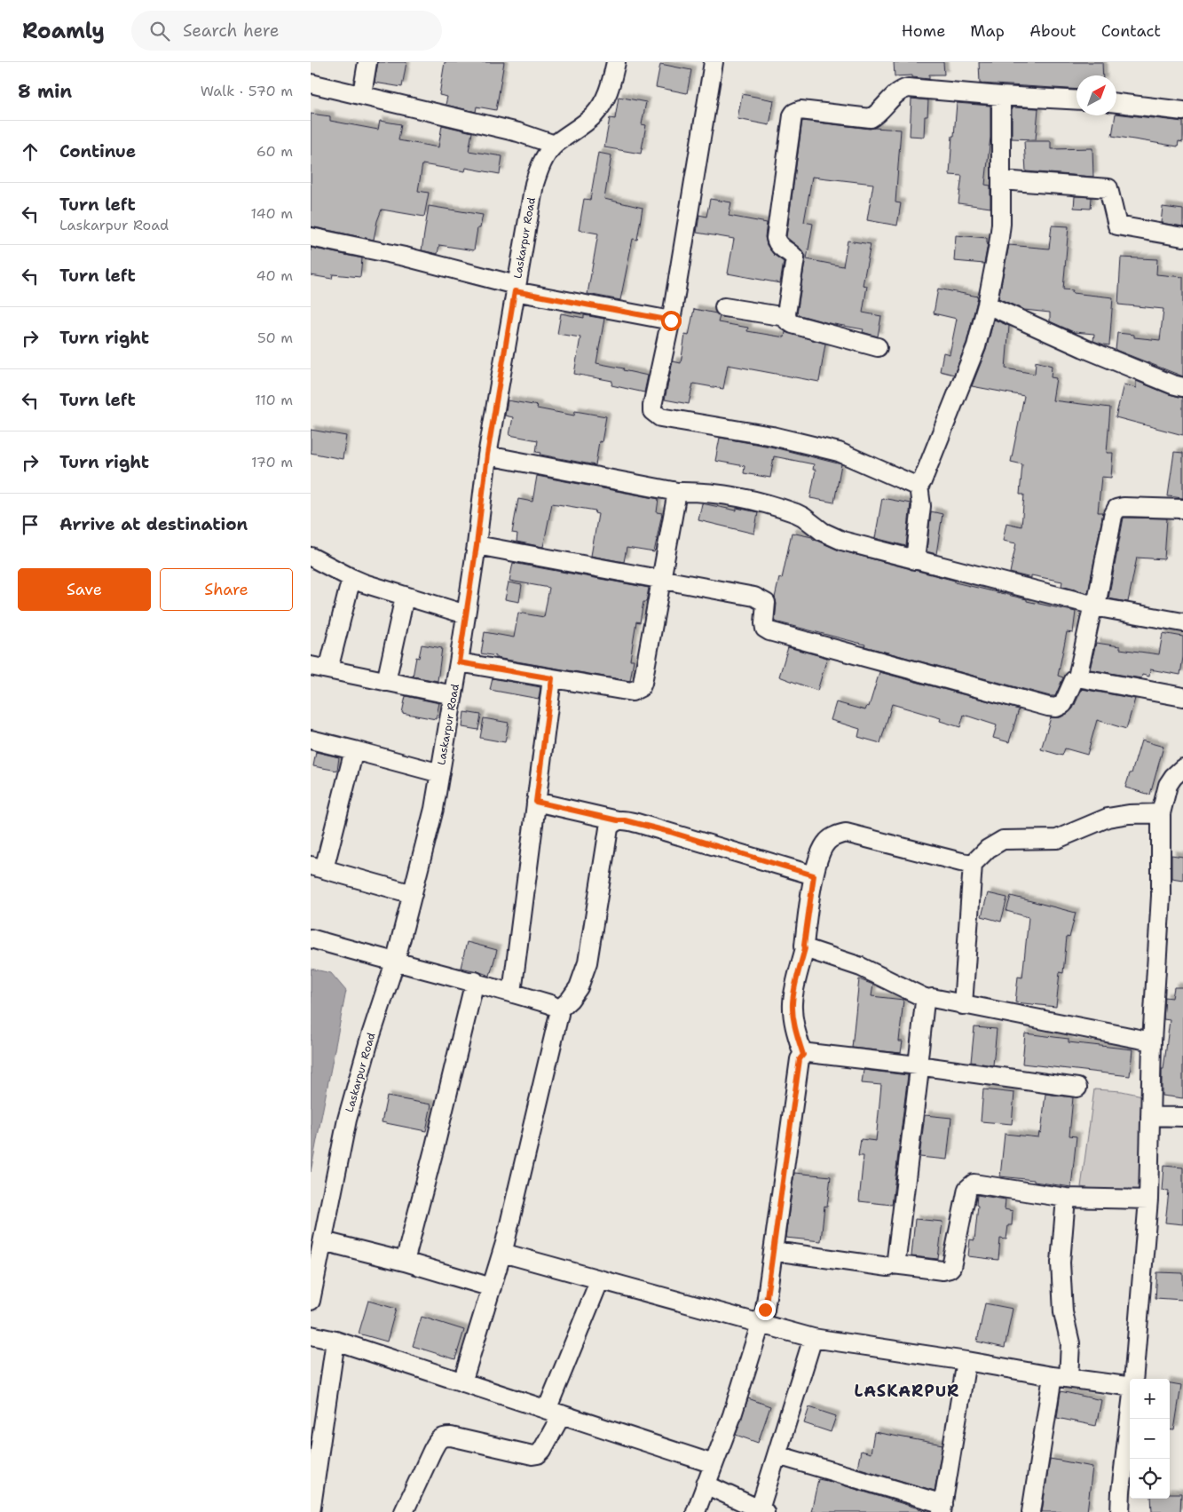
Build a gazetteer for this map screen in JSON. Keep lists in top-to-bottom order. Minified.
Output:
{"streets":{"street":["Laskarpur Road"]},"districts":["LASKARPUR"],"north":"top right","page":{"header":"Roamly","search":"Search here","nav":["Home","Map","About","Contact"],"heading":["8 min","Walk · 570 m"],"list":[["Continue","60 m"],["Turn left","Laskarpur Road","140 m"],["Turn left","40 m"],["Turn right","50 m"],["Turn left","110 m"],["Turn right","170 m"],"Arrive at destination"],"buttons":["Save","Share"],"map_buttons":["+","−"]}}
